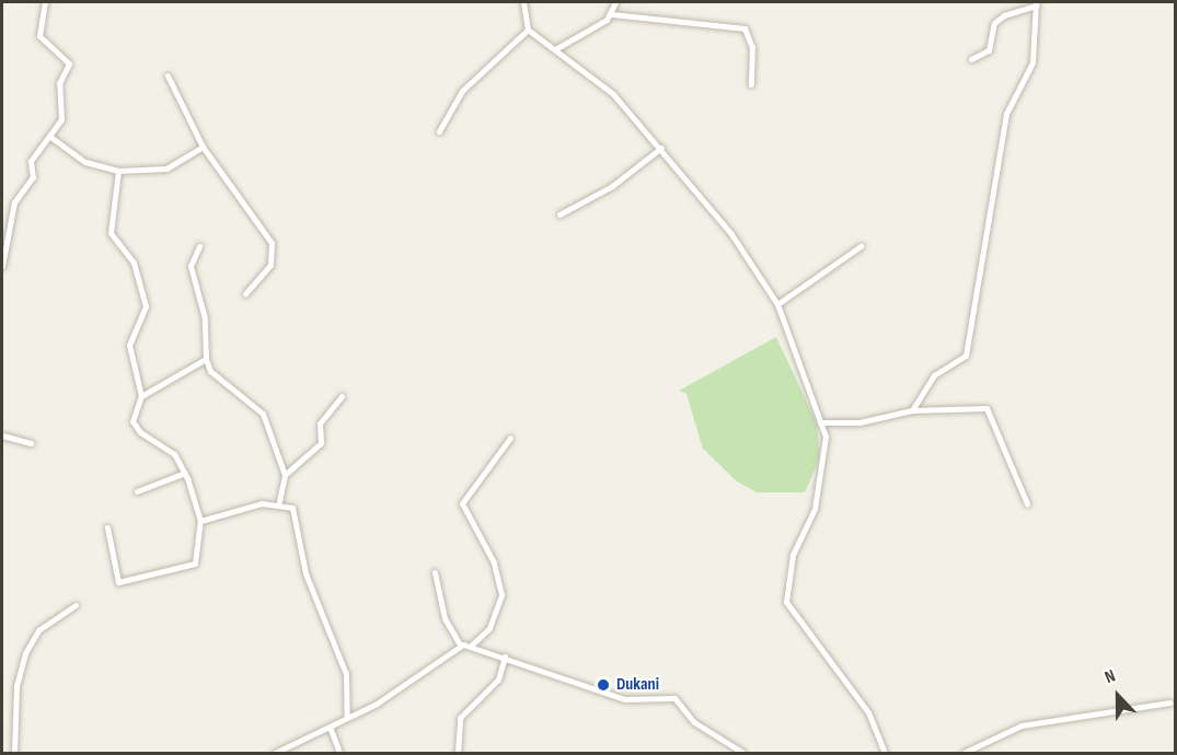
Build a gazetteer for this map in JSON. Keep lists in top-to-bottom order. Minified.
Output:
{"places":["Dukani"],"north":"top"}
